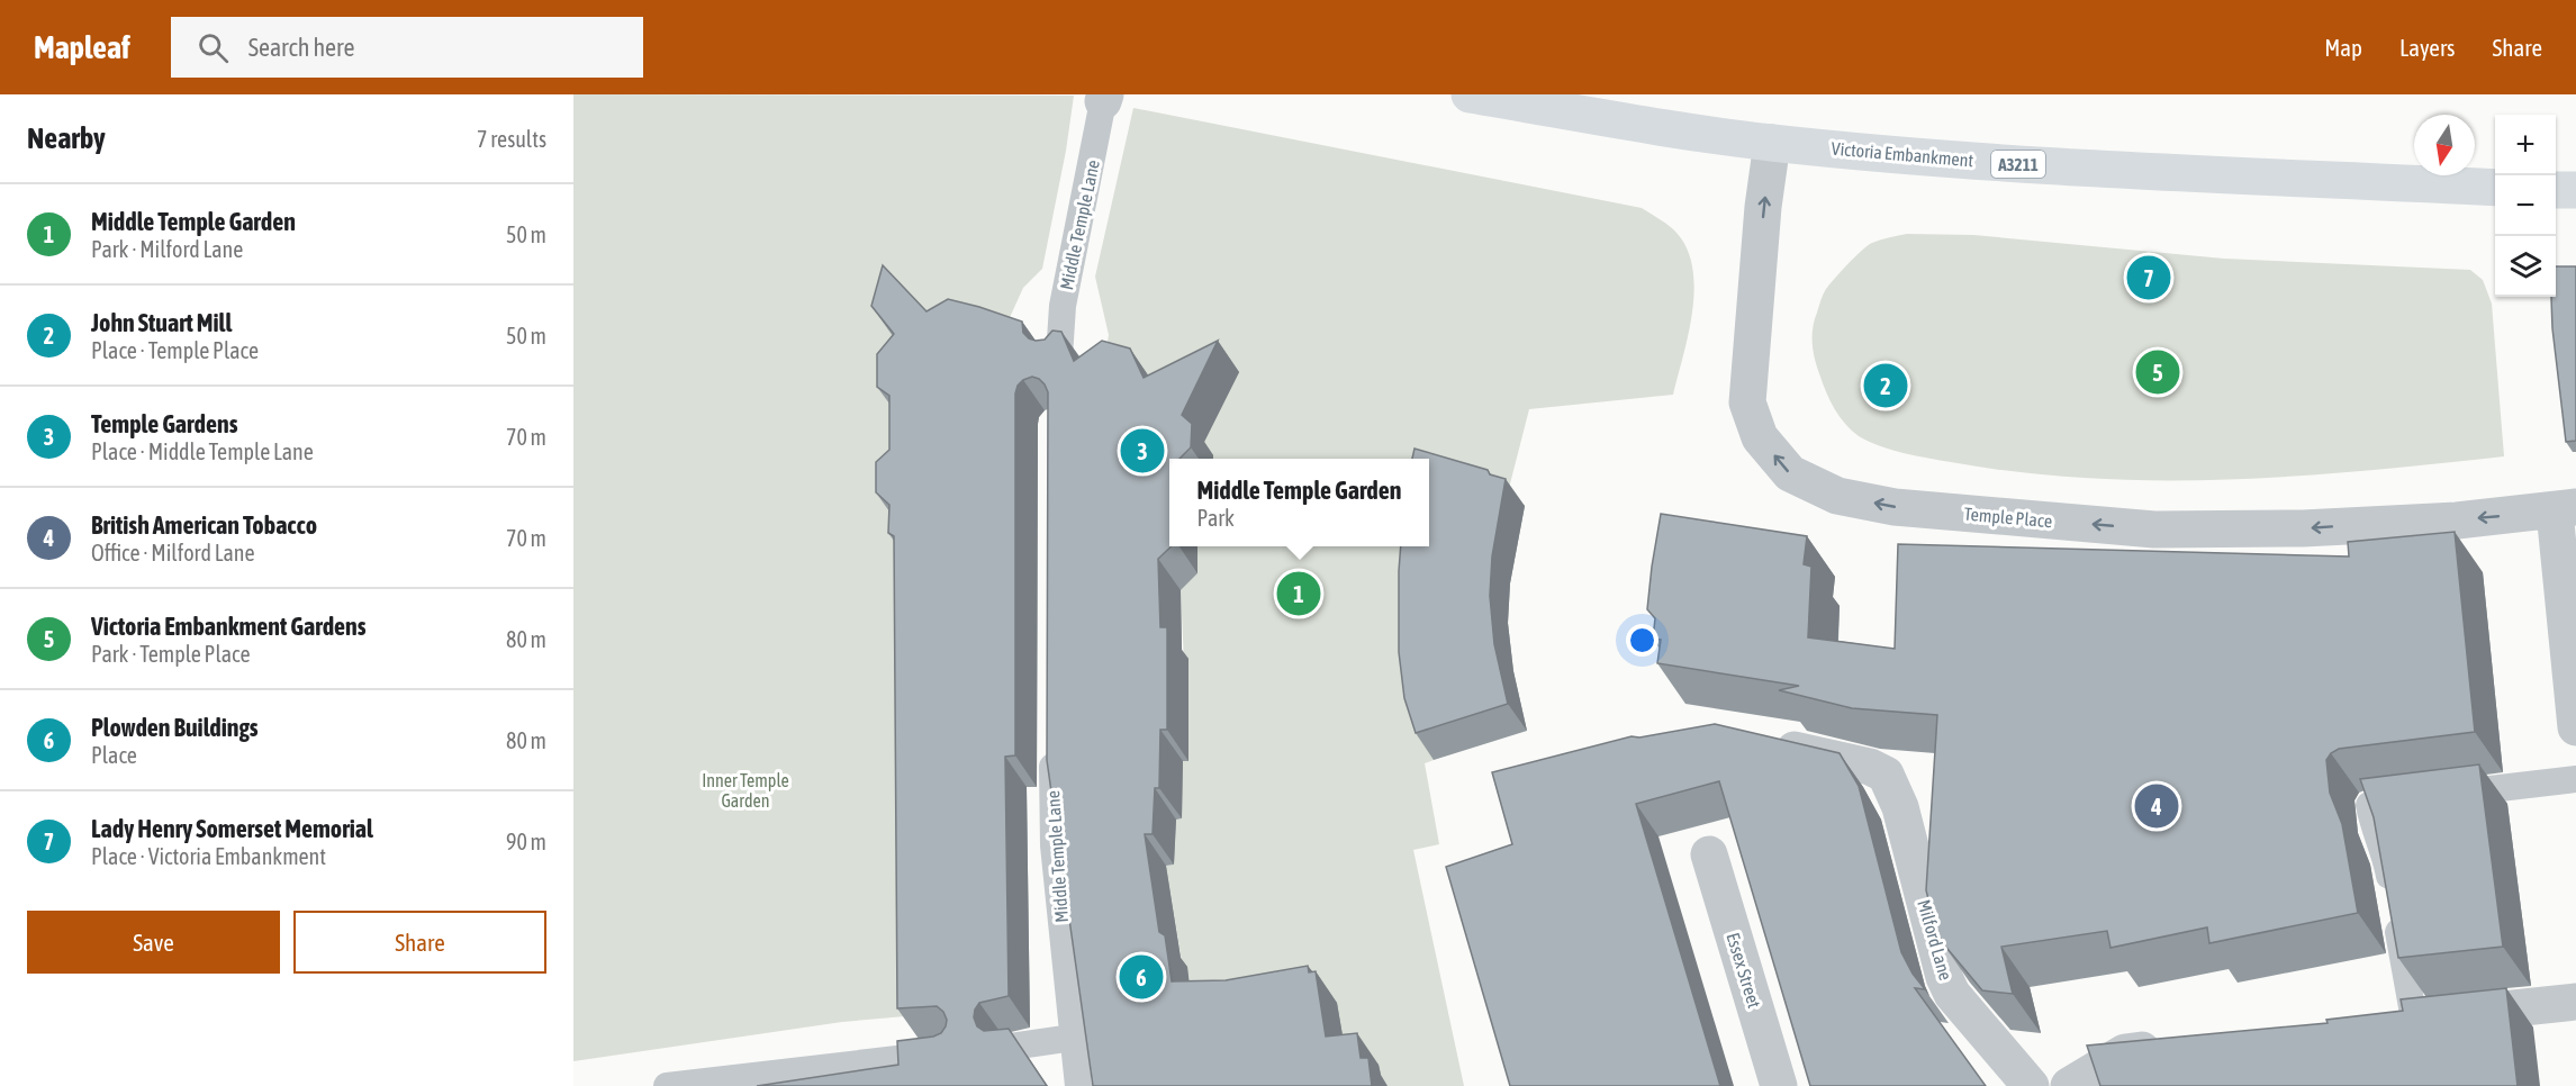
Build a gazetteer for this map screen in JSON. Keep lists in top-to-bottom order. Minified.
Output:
{"streets":{"main road":["Victoria Embankment","A3211"],"street":["Temple Place","Milford Lane","Essex Street"],"lane":["Middle Temple Lane"]},"crossings":[["Victoria Embankment","Temple Place"]],"parks":["Inner Temple Garden"],"north":"bottom","page":{"header":"Mapleaf","search":"Search here","nav":["Map","Layers","Share"],"heading":["Nearby","7 results"],"map_buttons":["+","−"],"list":[{"mark":"1","name":"Middle Temple Garden","note":"Park · Milford Lane","value":"50 m"},{"mark":"2","name":"John Stuart Mill","note":"Place · Temple Place","value":"50 m"},{"mark":"3","name":"Temple Gardens","note":"Place · Middle Temple Lane","value":"70 m"},{"mark":"4","name":"British American Tobacco","note":"Office · Milford Lane","value":"70 m"},{"mark":"5","name":"Victoria Embankment Gardens","note":"Park · Temple Place","value":"80 m"},{"mark":"6","name":"Plowden Buildings","note":"Place","value":"80 m"},{"mark":"7","name":"Lady Henry Somerset Memorial","note":"Place · Victoria Embankment","value":"90 m"}],"pins":["7","5","2","3","1","4","6"],"popup":["Middle Temple Garden","Park"],"buttons":["Save","Share"]}}
